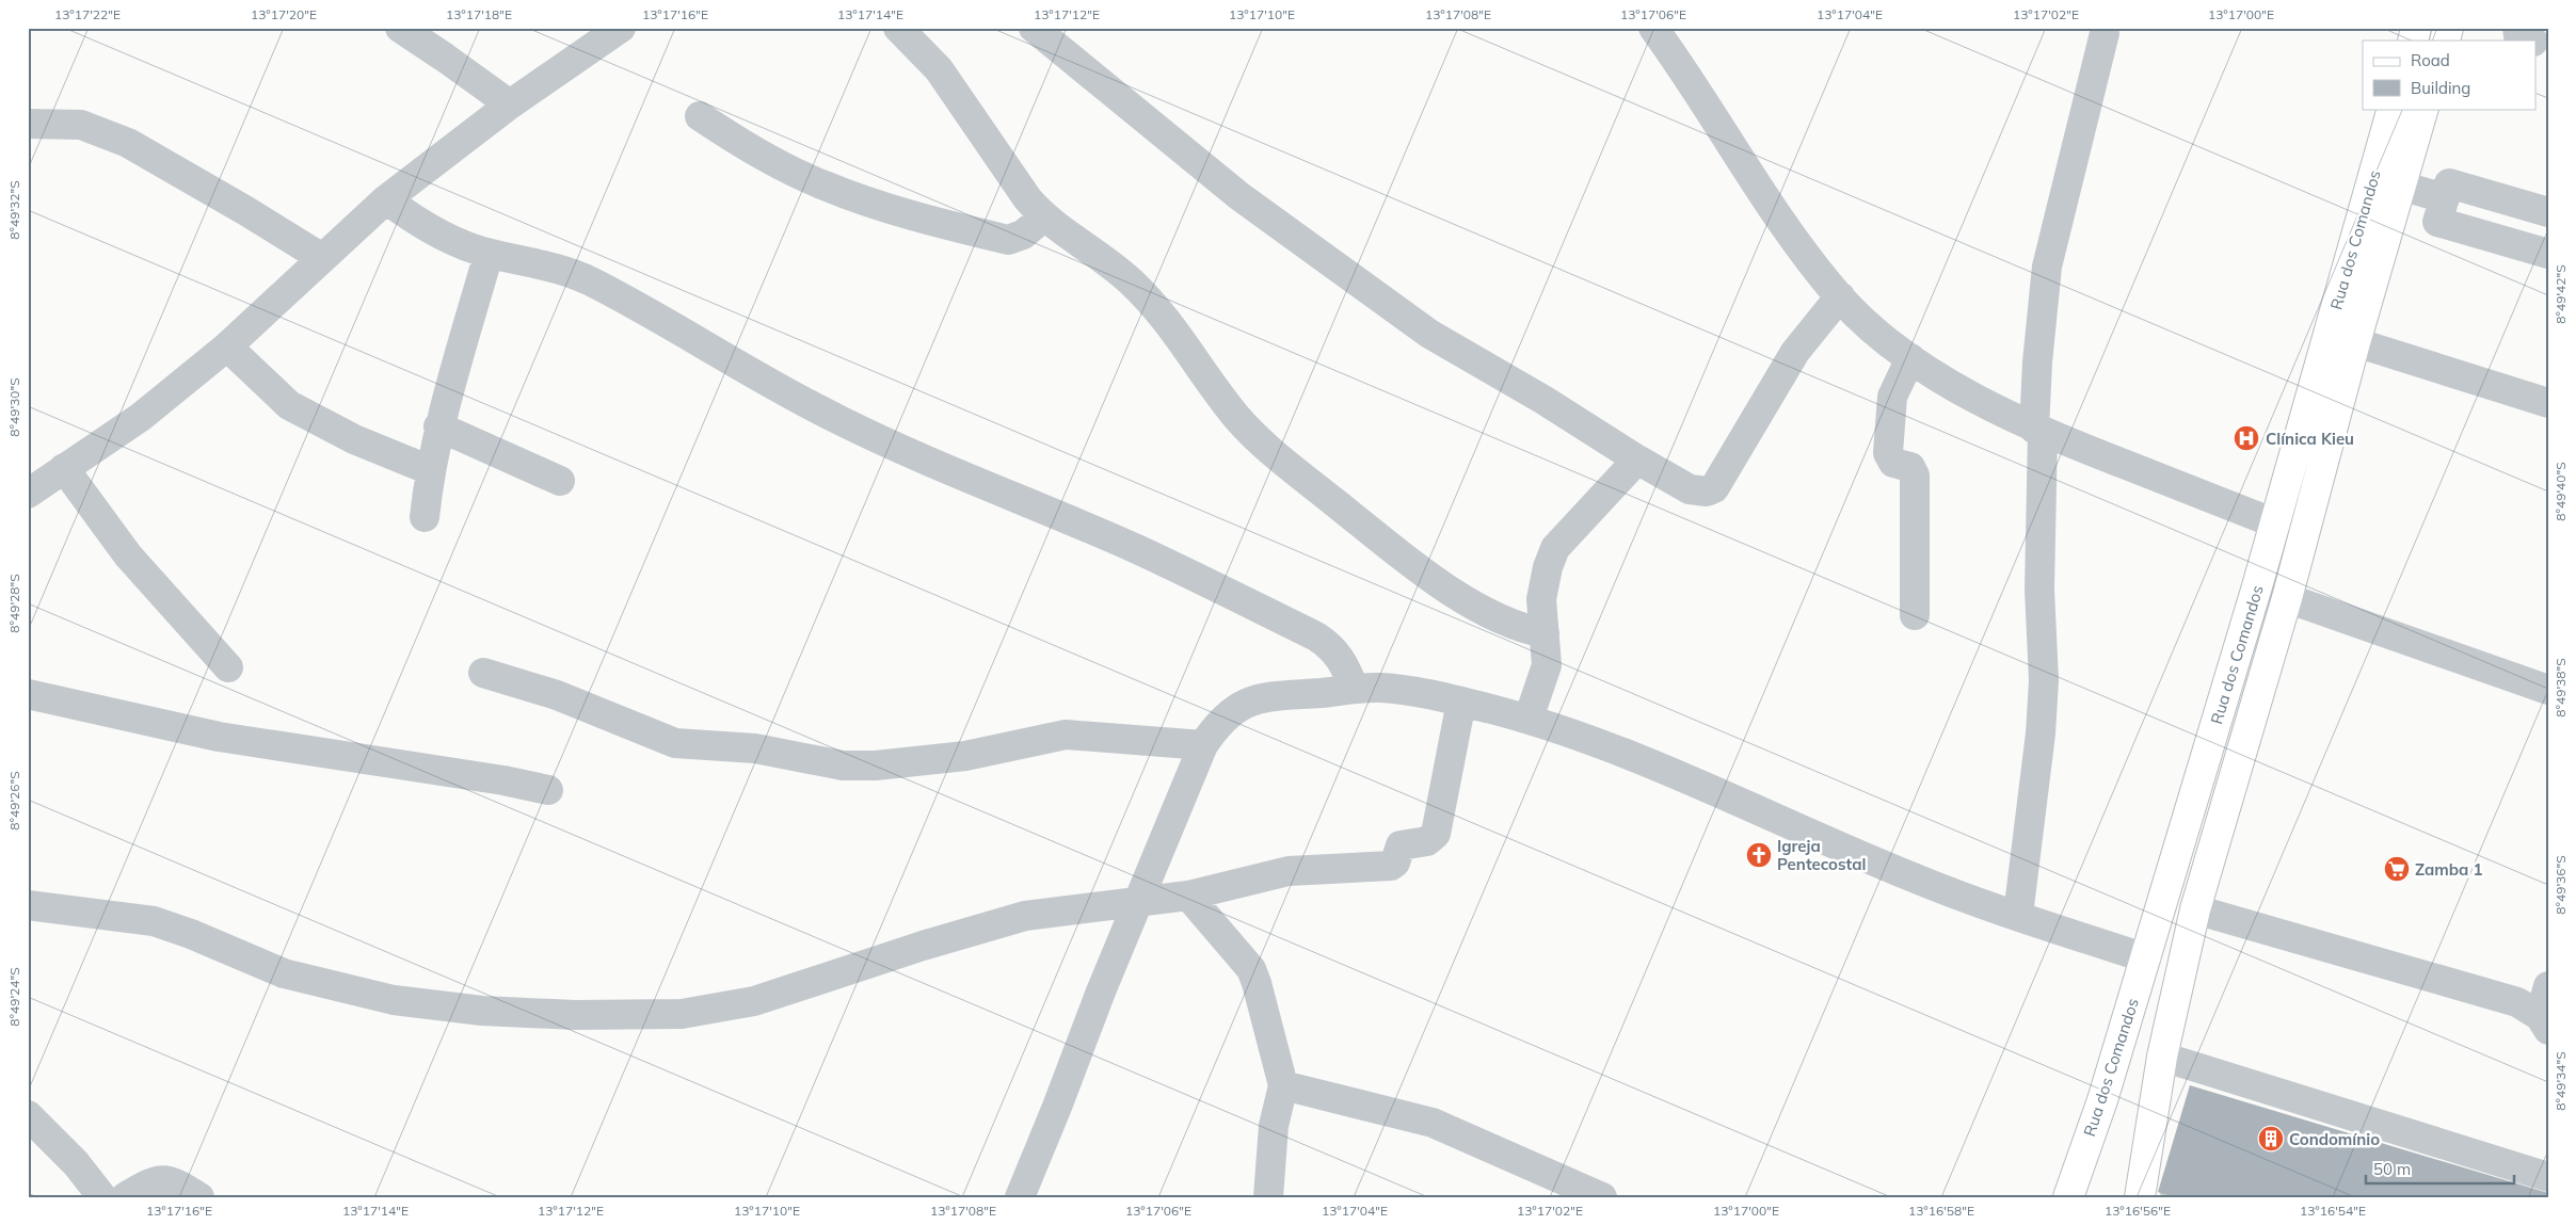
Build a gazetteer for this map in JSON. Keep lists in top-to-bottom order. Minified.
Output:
{"streets":{"main road":["Rua dos Comandos"]},"places":{"hospital":["Clínica Kieu"],"church":["Igreja Pentecostal"],"supermarket":["Zamba 1"],"building":["Condomínio"]},"legend":["Road","Building"],"scale_bar":"50 m","coordinates":["13°17'22\"E","13°17'20\"E","13°17'18\"E","13°17'16\"E","13°17'14\"E","13°17'12\"E","13°17'10\"E","13°17'08\"E","13°17'06\"E","13°17'04\"E","13°17'02\"E","13°17'00\"E","8°49'32\"S","8°49'42\"S","8°49'30\"S","8°49'40\"S","8°49'28\"S","8°49'38\"S","8°49'26\"S","8°49'36\"S","8°49'24\"S","8°49'34\"S","13°16'58\"E","13°16'56\"E","13°16'54\"E"]}
